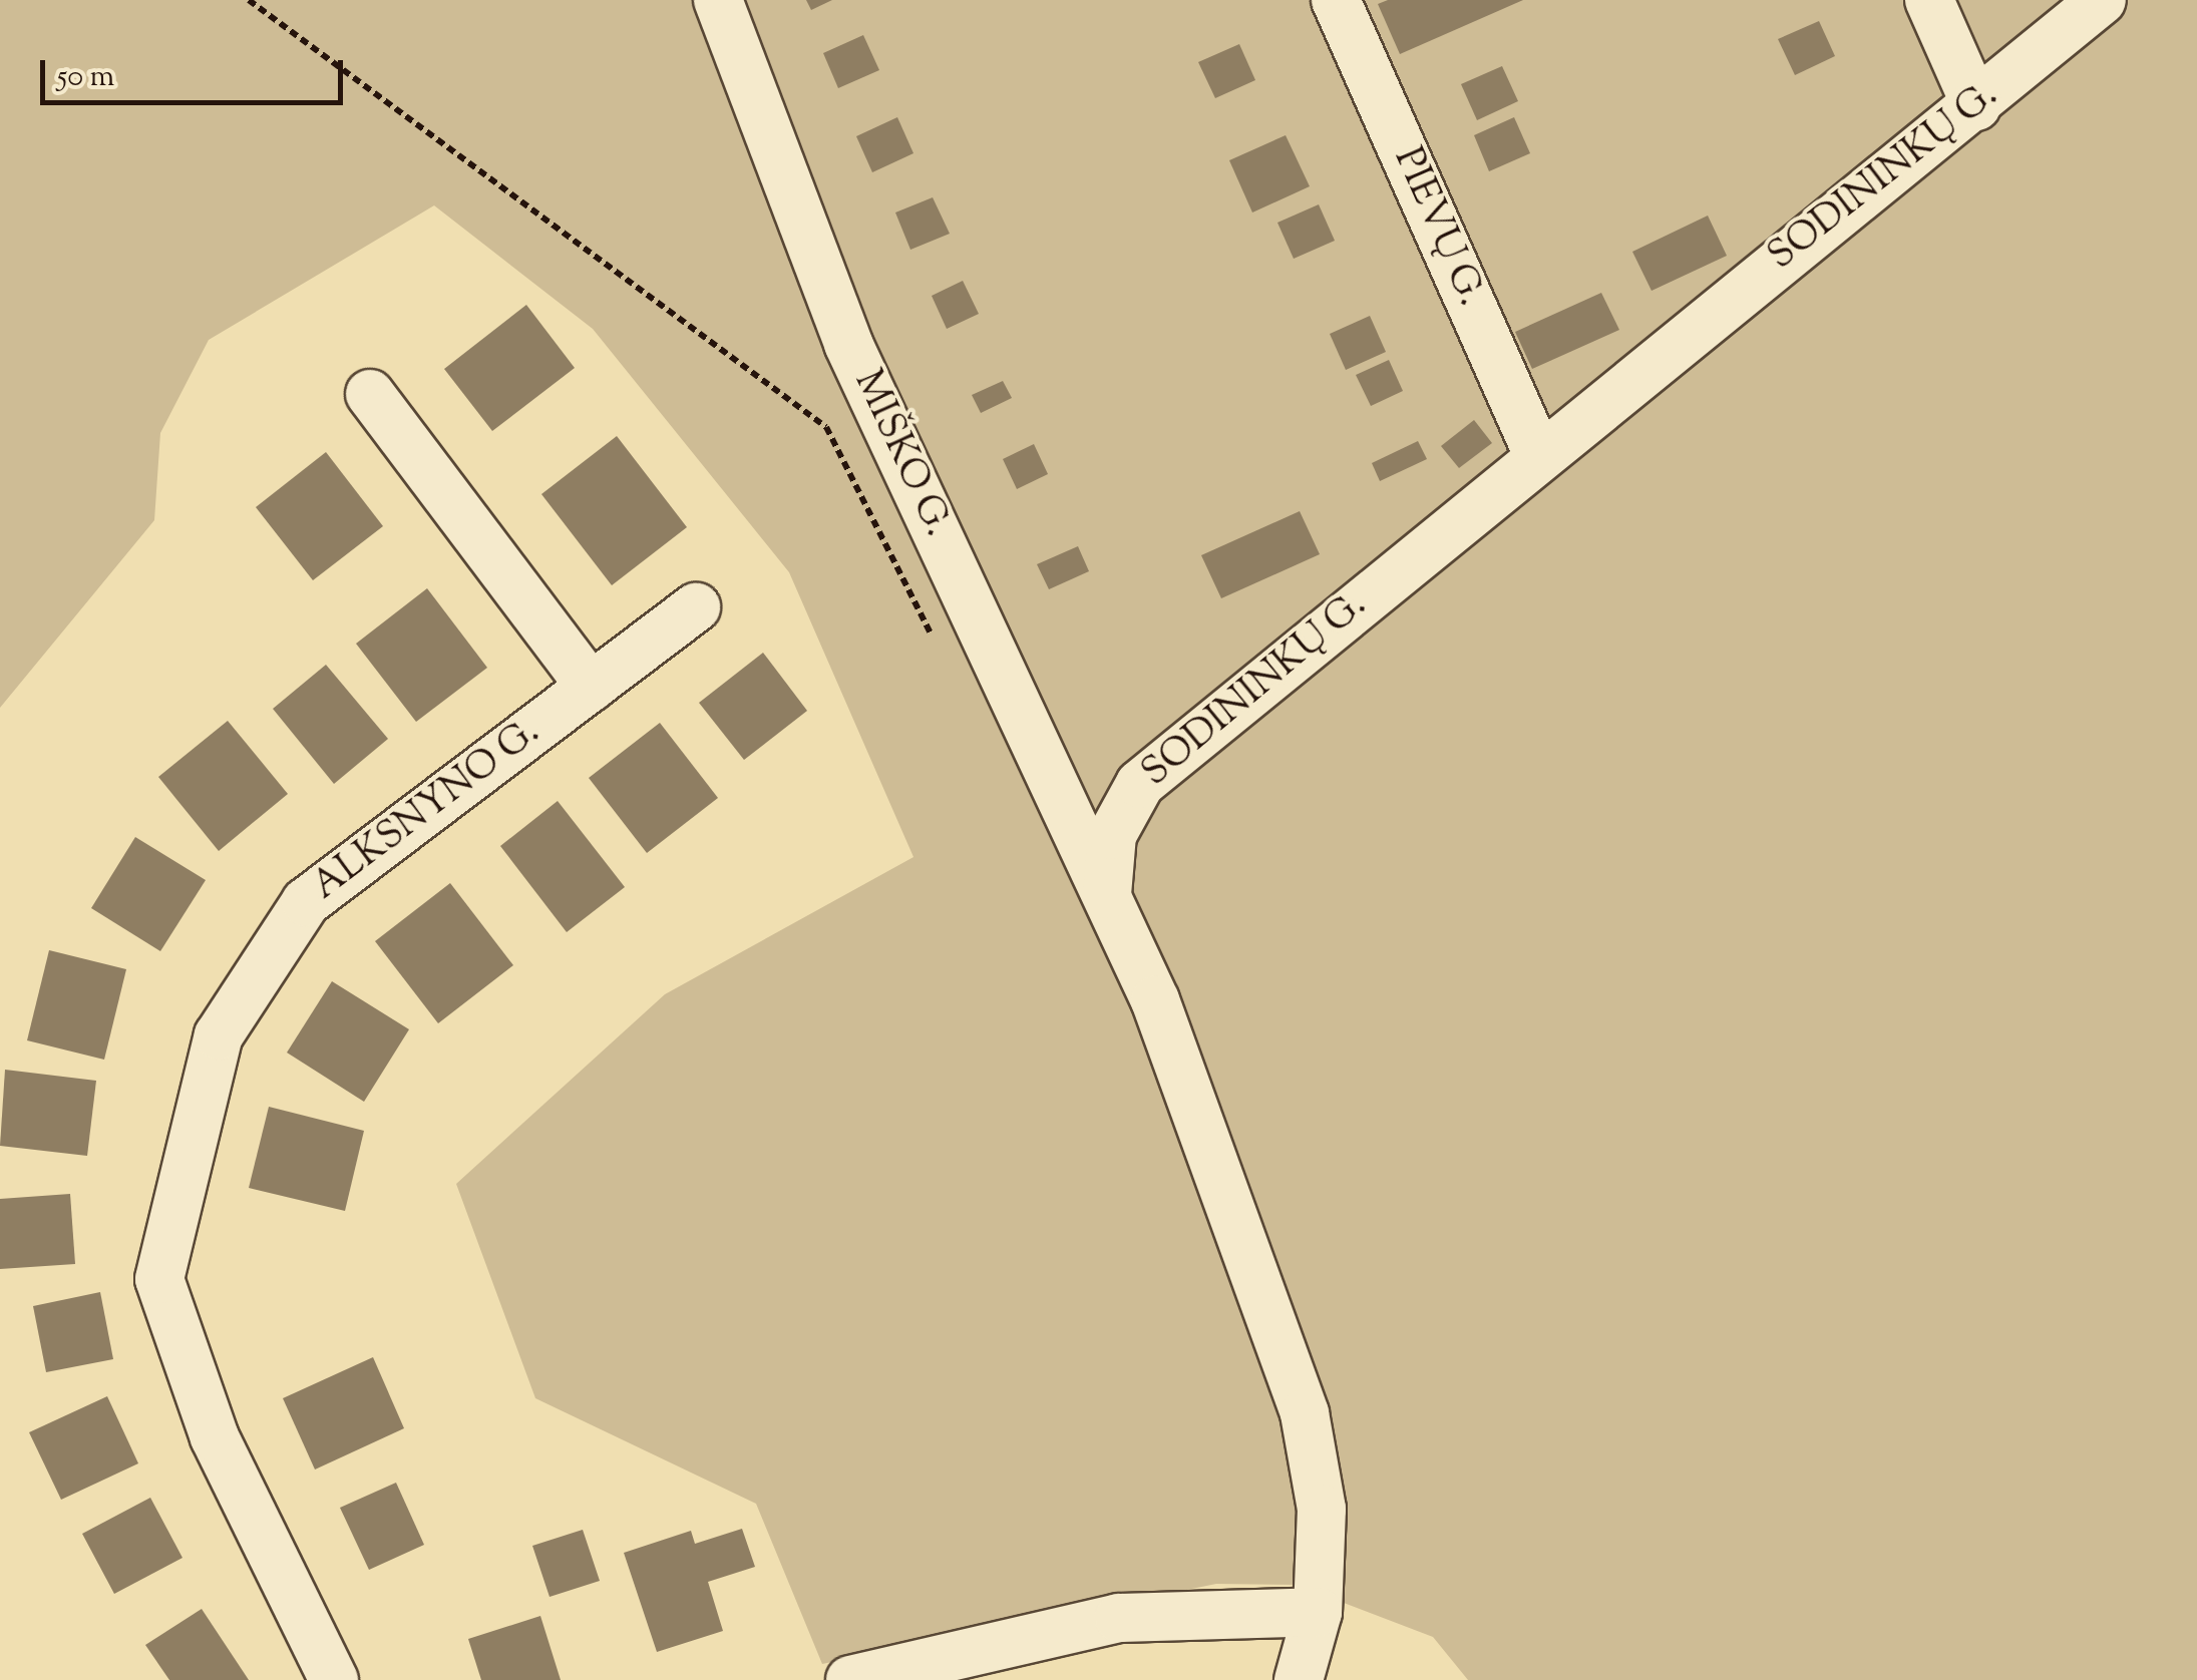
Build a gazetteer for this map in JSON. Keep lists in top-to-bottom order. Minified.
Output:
{"streets":{"street":["SODININKŲ G.","PIEVŲ G.","MIŠKO G.","ALKSNYNO G."]},"crossings":[["SODININKŲ G.","PIEVŲ G."],["SODININKŲ G.","MIŠKO G."]],"scale_bar":"50 m"}
